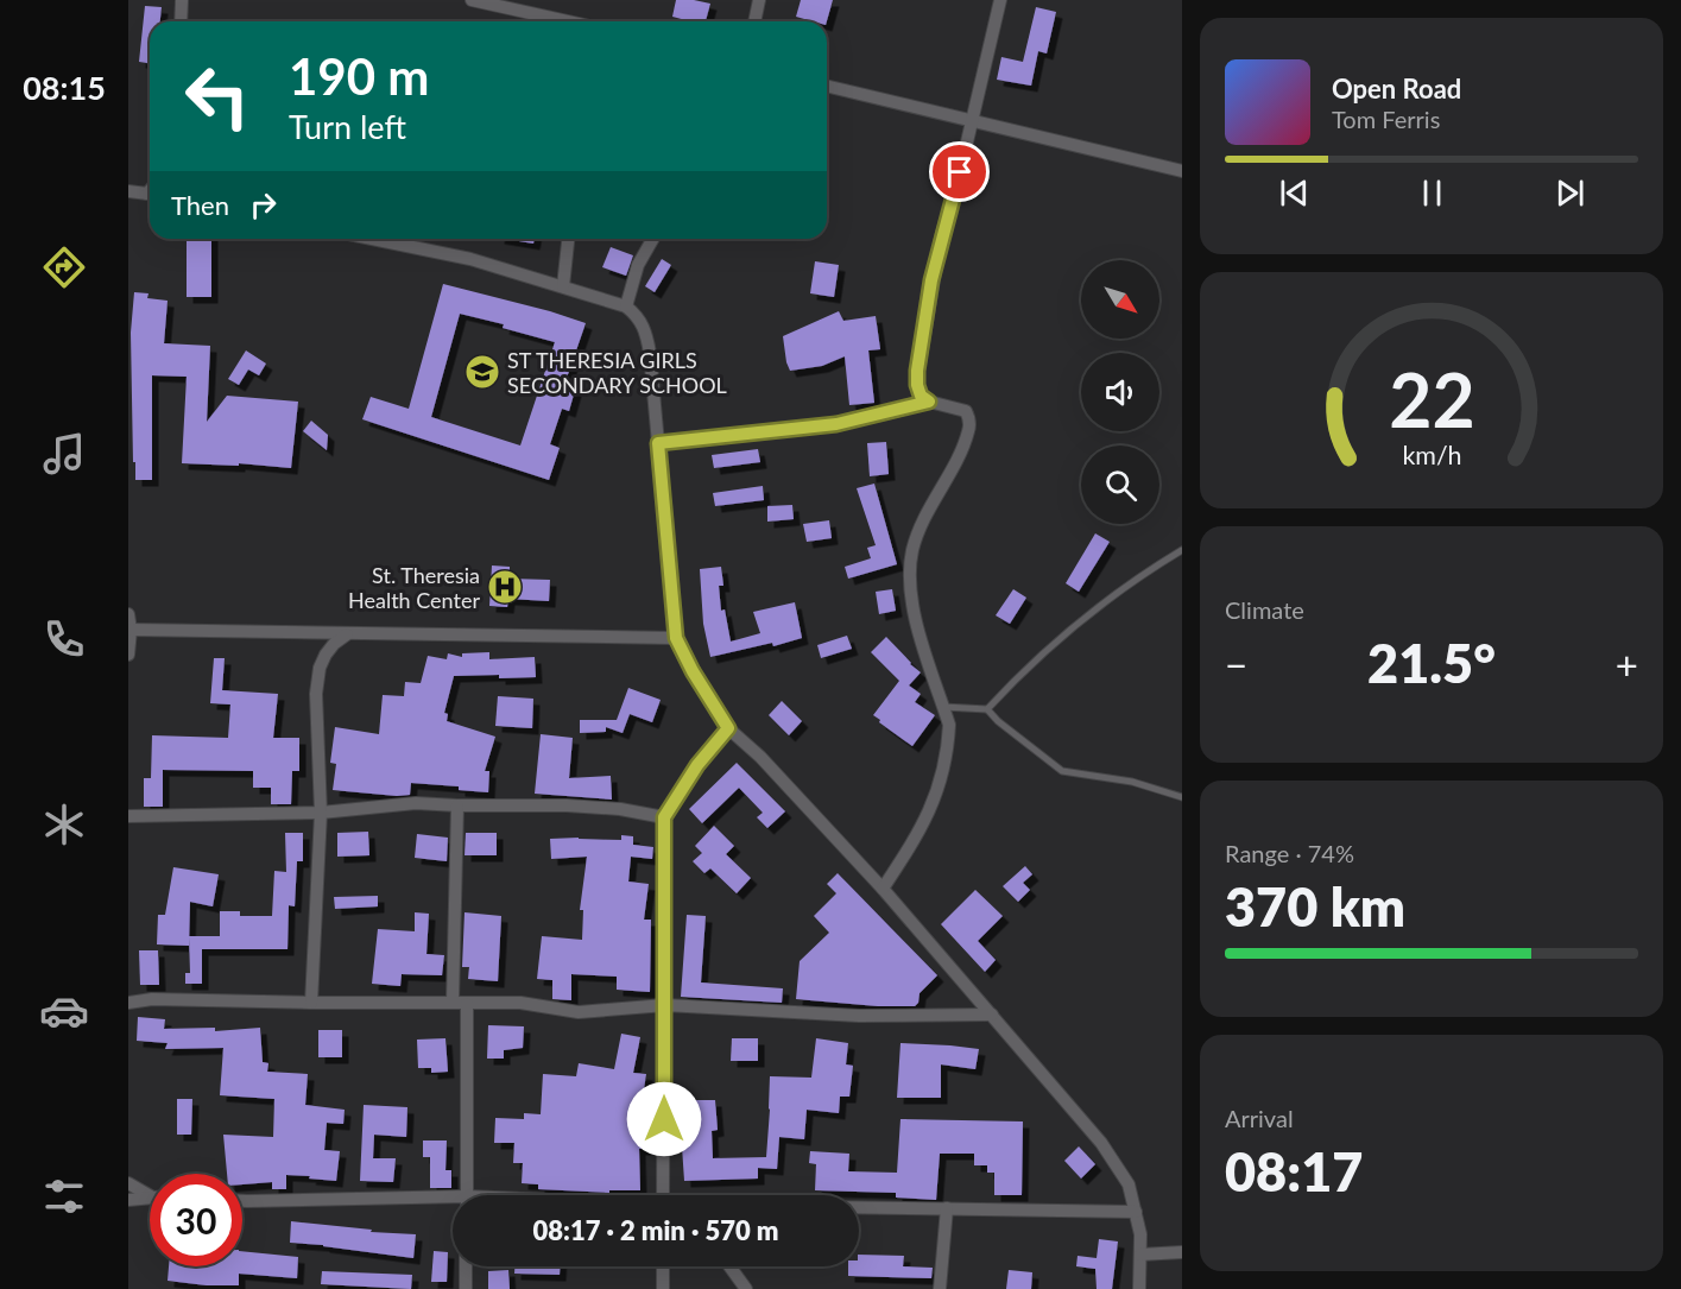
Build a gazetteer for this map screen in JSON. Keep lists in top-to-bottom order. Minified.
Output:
{"places":{"school or university":["ST THERESIA GIRLS SECONDARY SCHOOL"],"hospital":["St. Theresia Health Center"]},"north":"bottom right","page":{"tabs":"08:15","turn":["190 m","Turn left"],"song":["Open Road","Tom Ferris"],"then":"Then","tile":["Climate",["Range · 74%","370 km"],["Arrival","08:17"]],"heat":["−","21.5°","+"],"limit":"30","trip":"08:17 · 2 min · 570 m","gauge":["22","km/h"]}}
